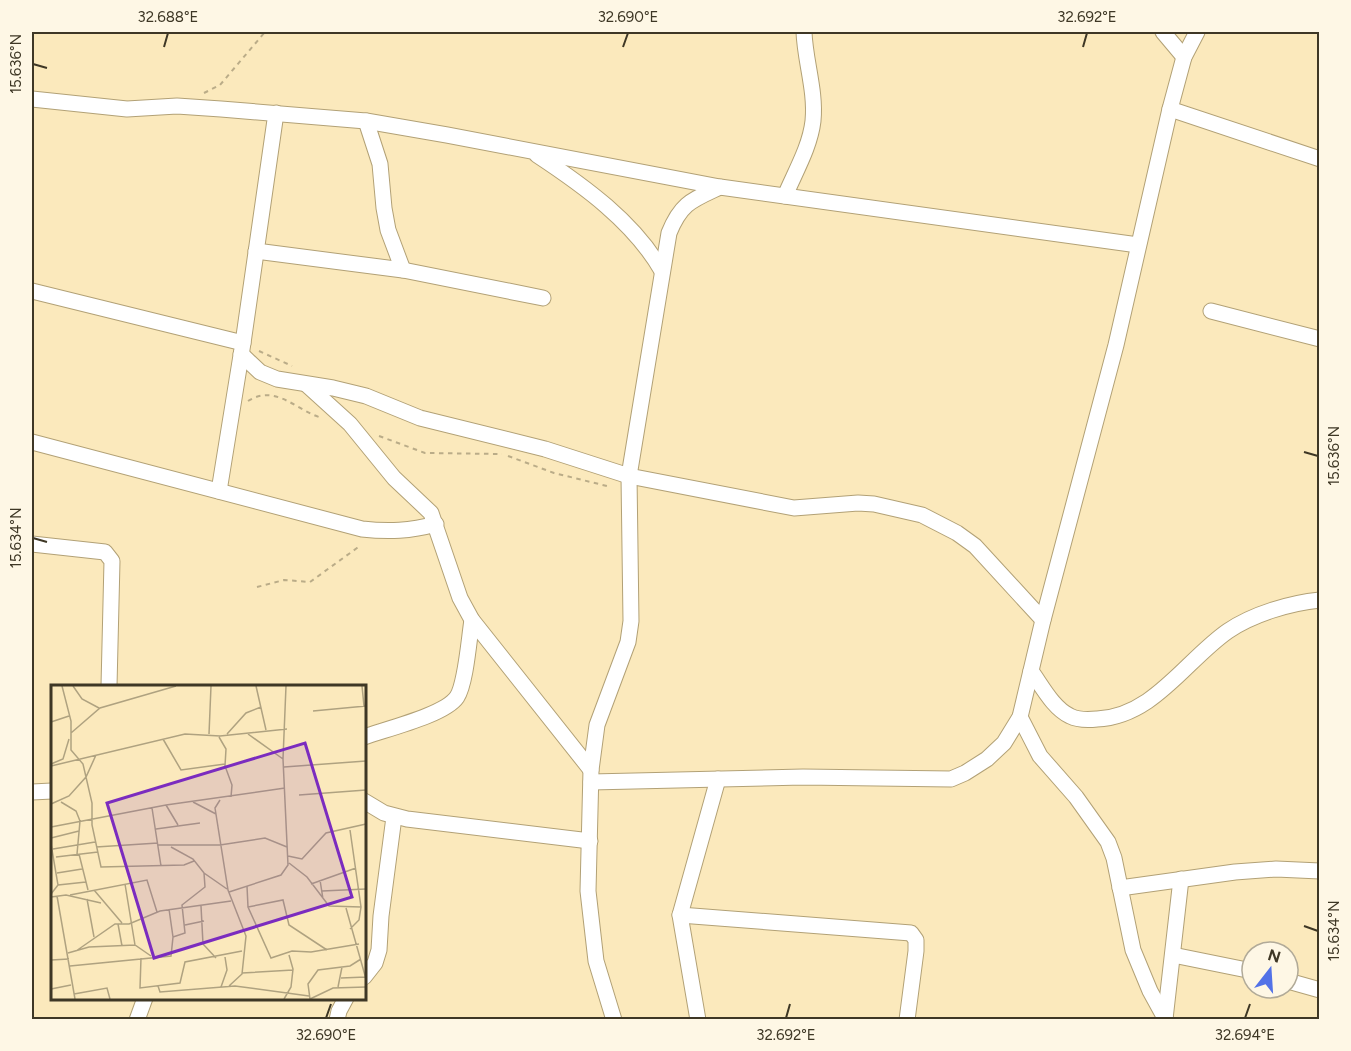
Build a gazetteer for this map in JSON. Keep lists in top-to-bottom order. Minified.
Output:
{"north":"top","coordinates":["32.688°E","32.690°E","32.692°E","15.636°N","15.634°N","32.694°E"]}
